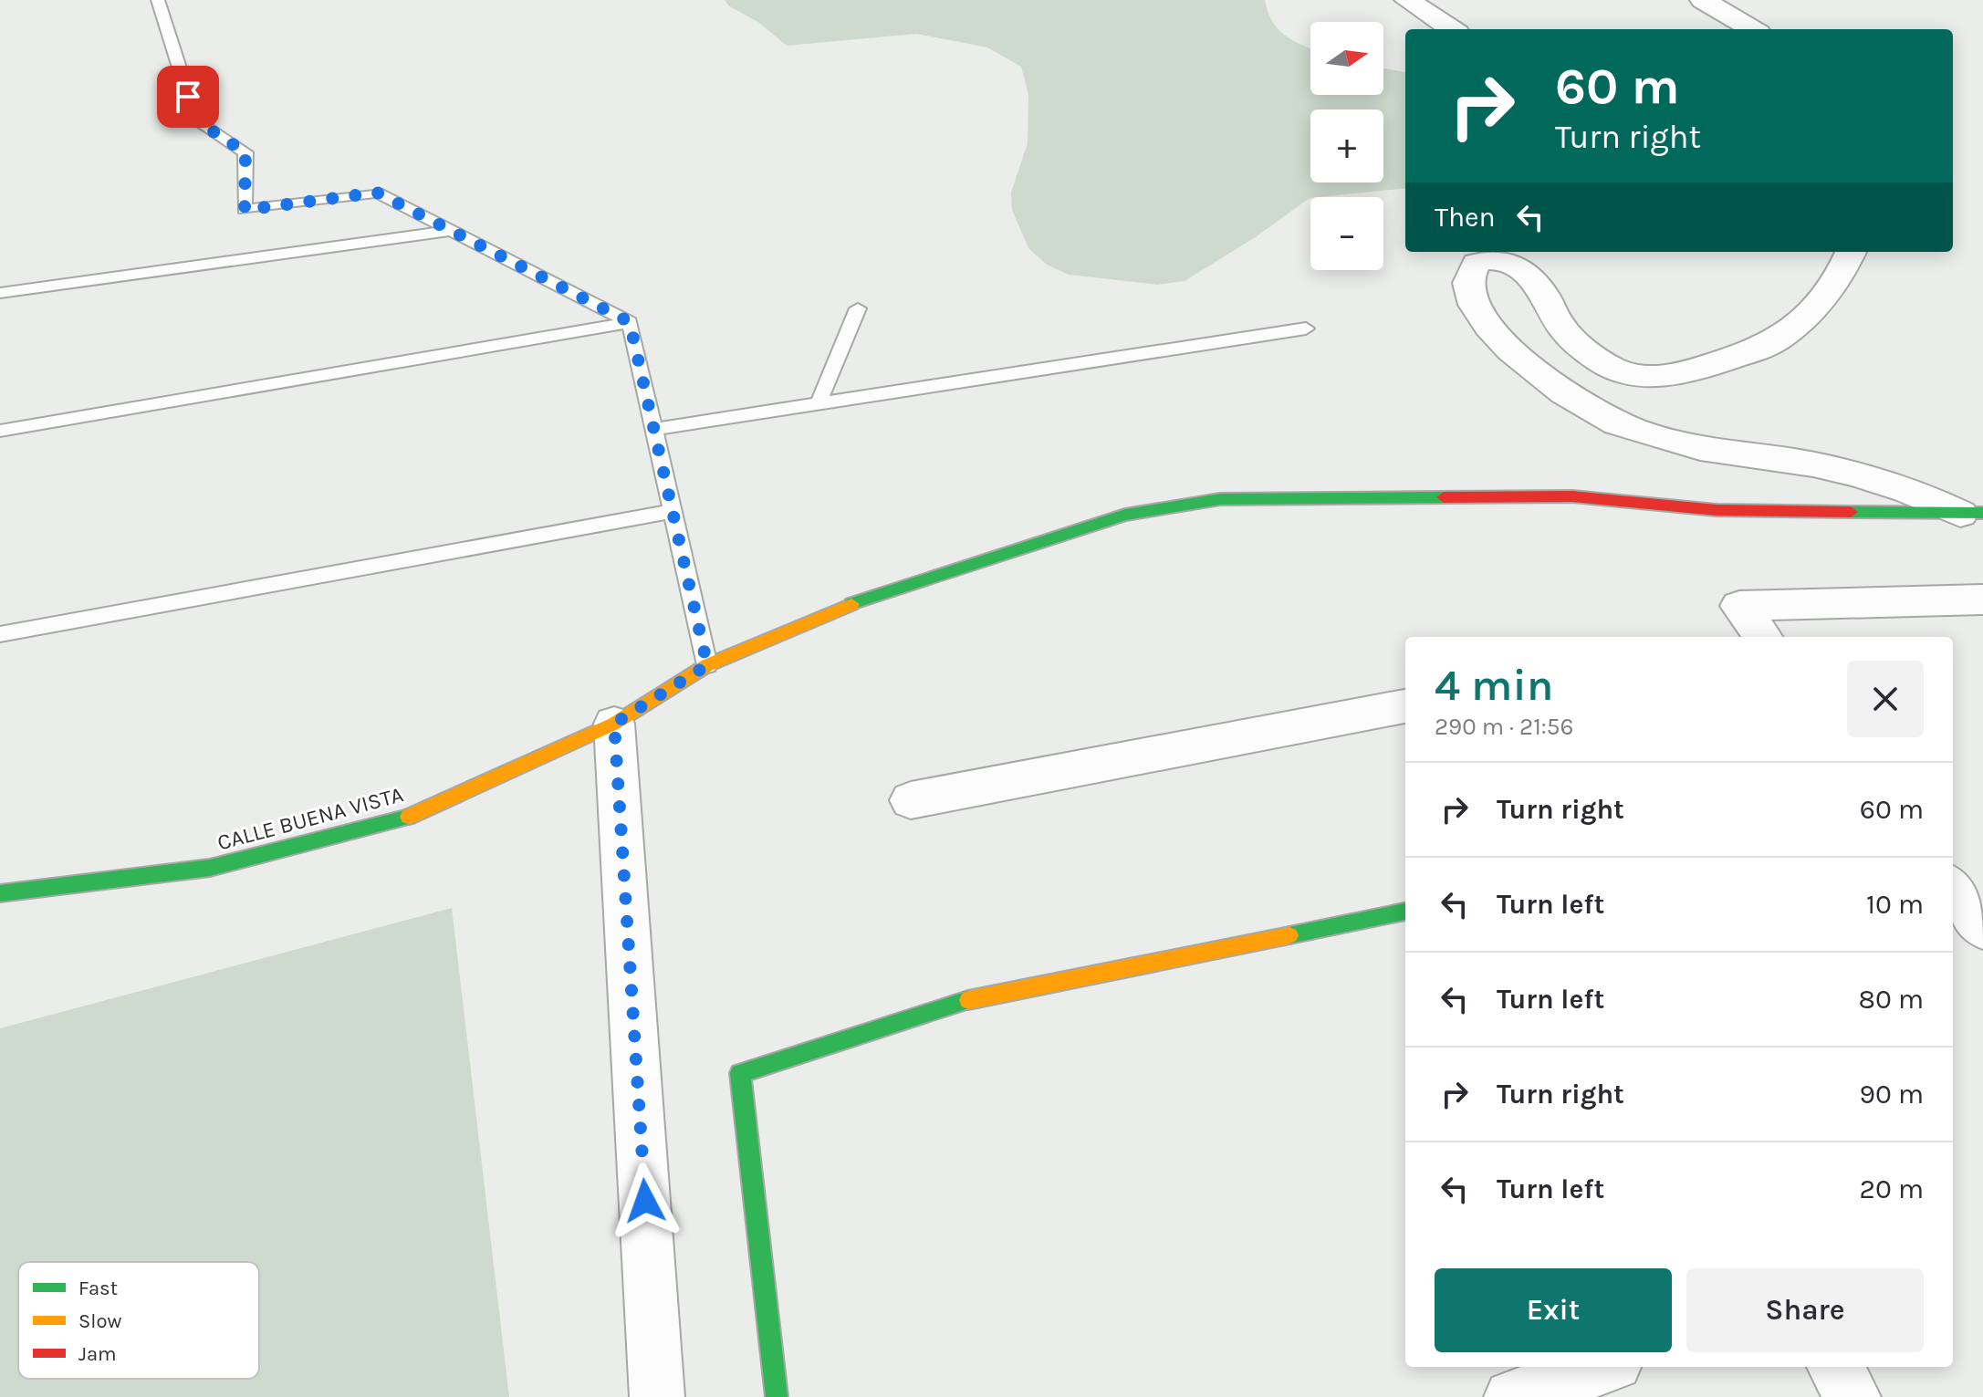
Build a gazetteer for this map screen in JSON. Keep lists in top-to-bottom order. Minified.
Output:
{"streets":{"street":["CALLE BUENA VISTA"]},"legend":["Fast","Slow","Jam"],"north":"right","page":{"map_buttons":["+","−"],"turn":["60 m","Turn right"],"then":"Then","heading":["4 min","290 m · 21:56"],"list":[{"name":"Turn right","value":"60 m"},{"name":"Turn left","value":"10 m"},{"name":"Turn left","value":"80 m"},{"name":"Turn right","value":"90 m"},{"name":"Turn left","value":"20 m"}],"buttons":["Exit","Share"]}}
